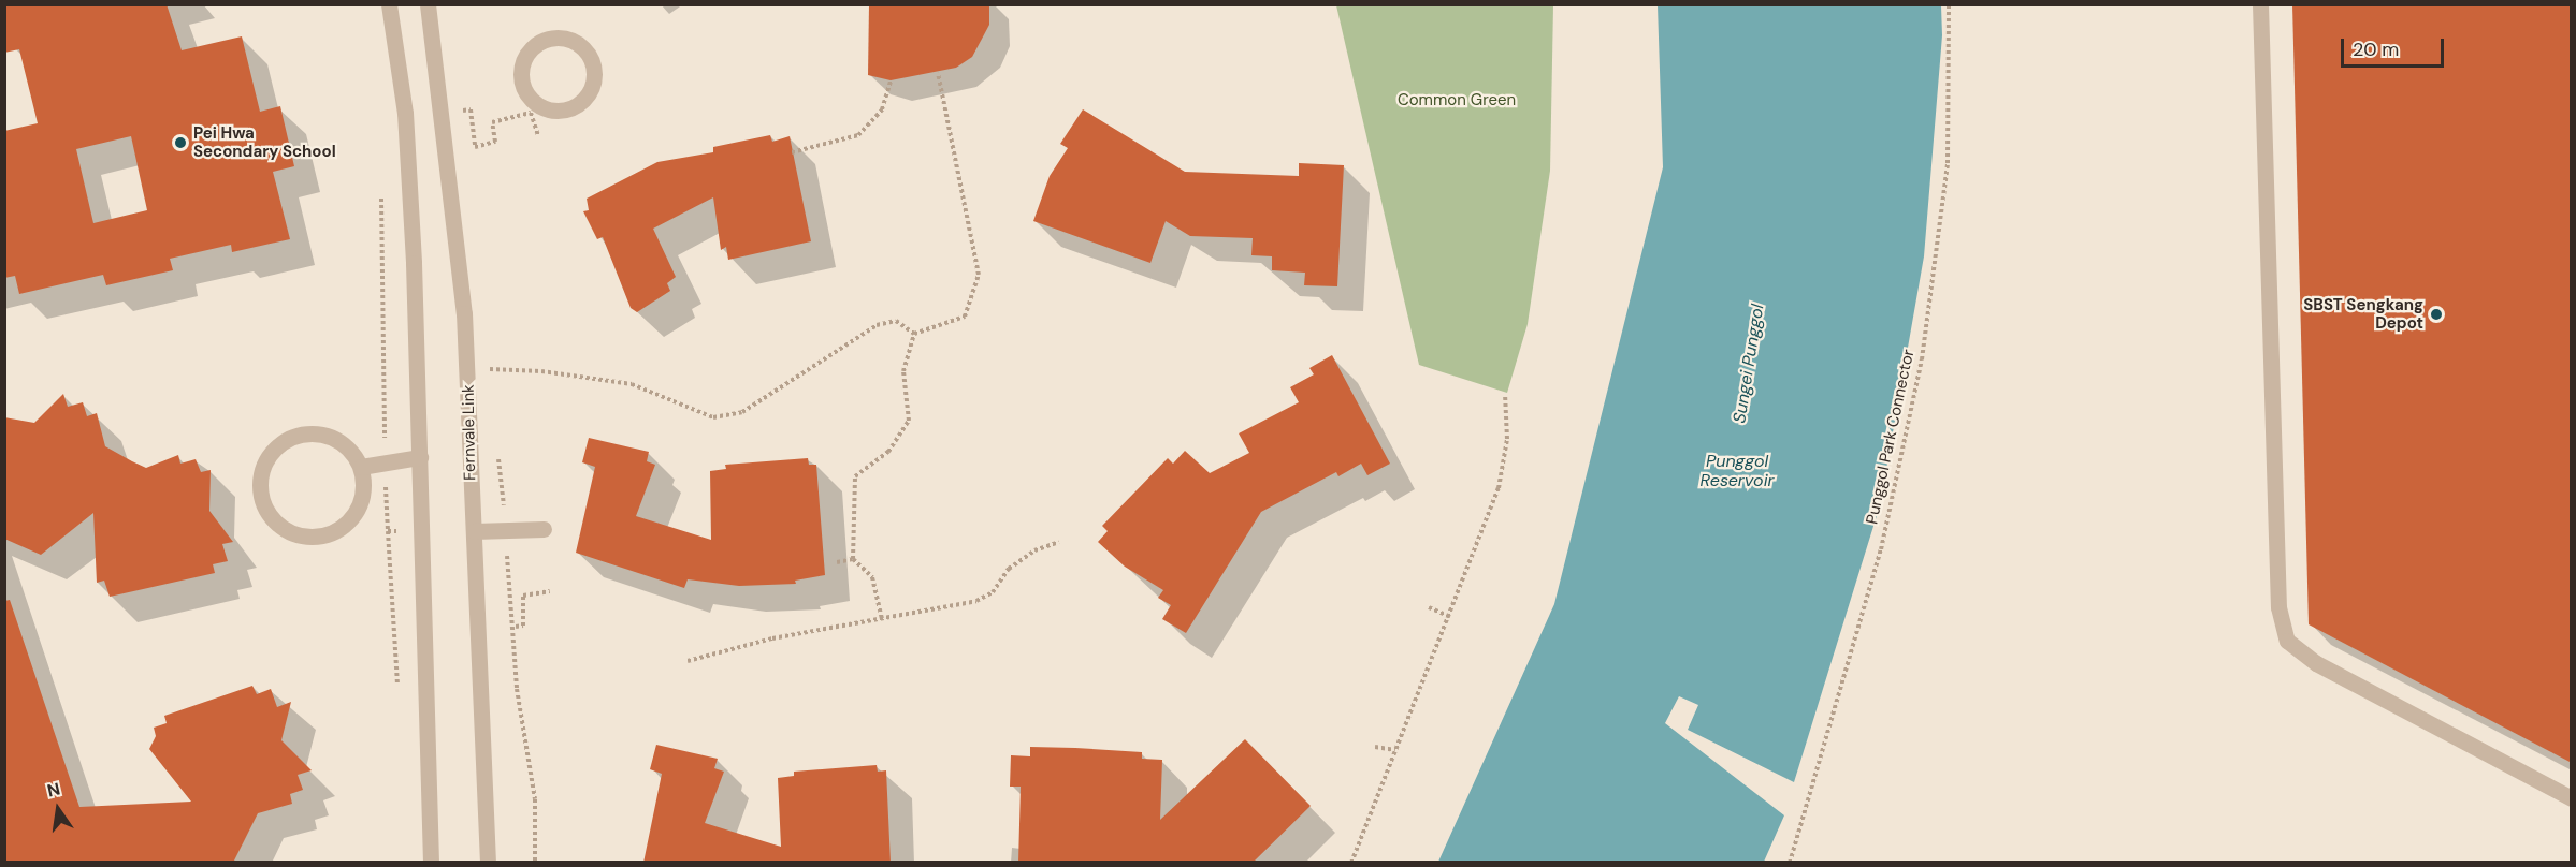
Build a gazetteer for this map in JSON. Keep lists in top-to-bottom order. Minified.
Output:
{"streets":{"street":["Fernvale Link"],"path":["Punggol Park Connector"]},"water":["Sungei Punggol","Punggol Reservoir"],"parks":["Common Green"],"places":["Pei Hwa Secondary School","SBST Sengkang Depot"],"scale_bar":"20 m","north":"top"}
